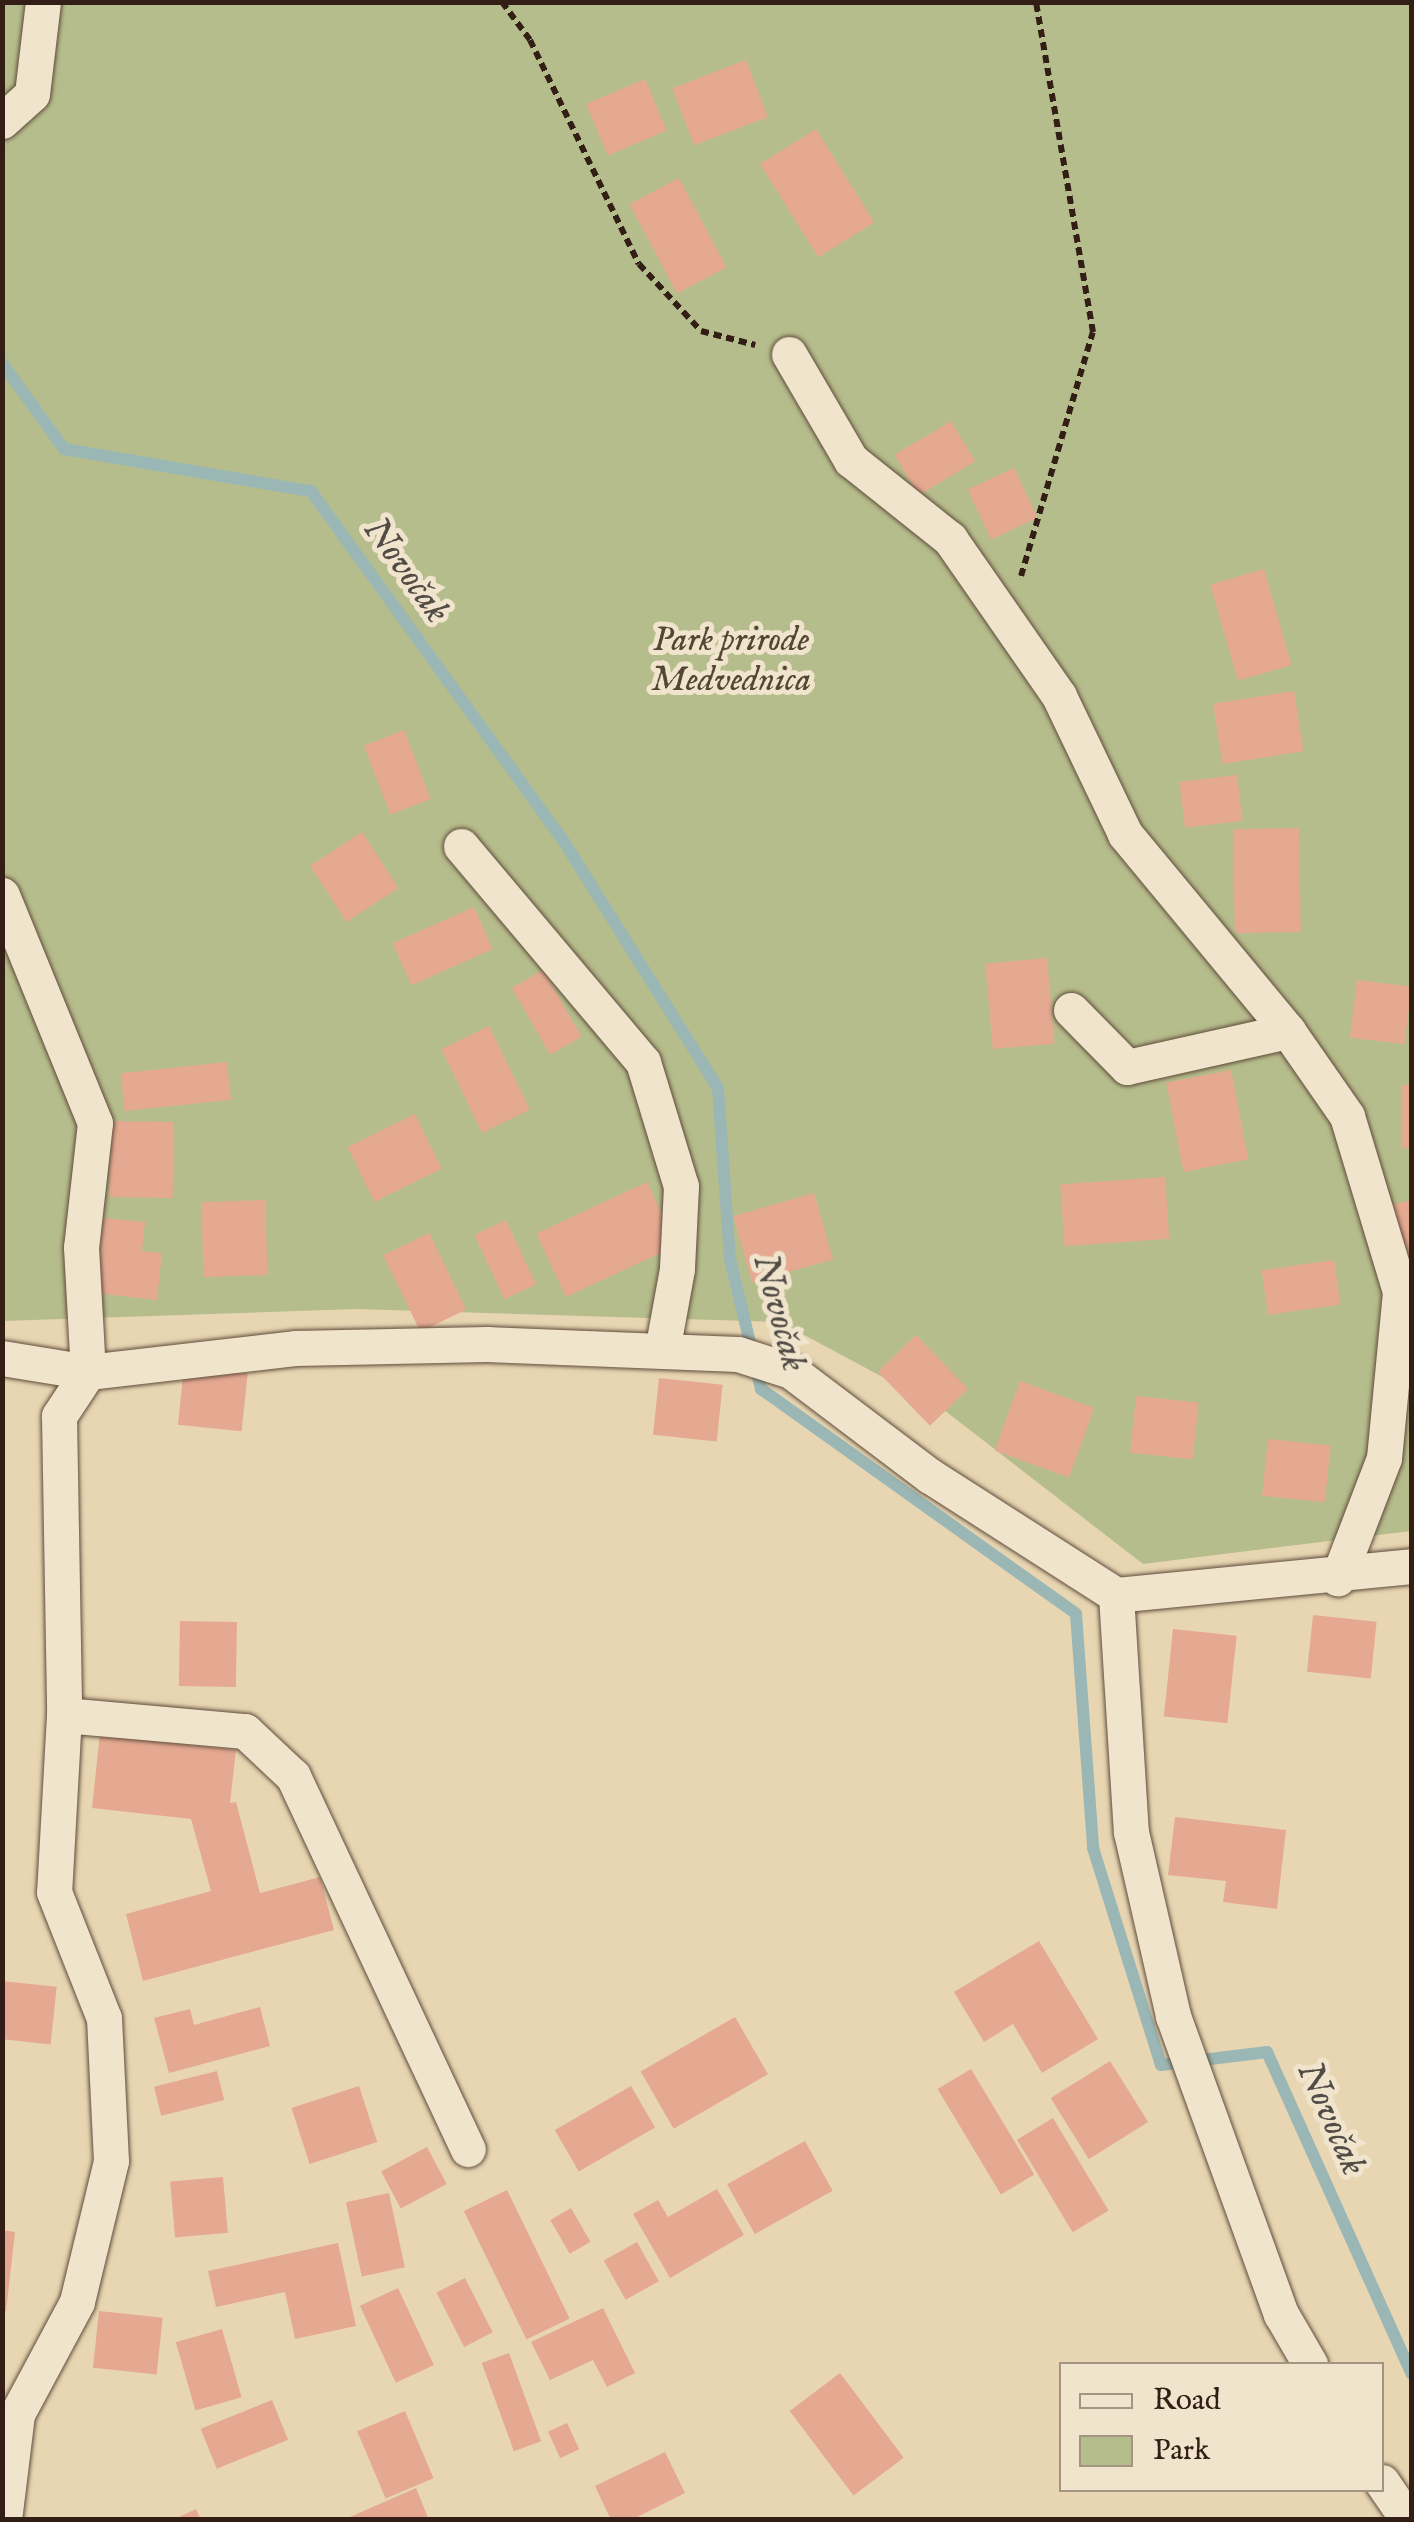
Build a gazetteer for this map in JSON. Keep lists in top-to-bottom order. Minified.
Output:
{"water":["Novočak"],"parks":["Park prirode Medvednica"],"legend":["Road","Park"]}
